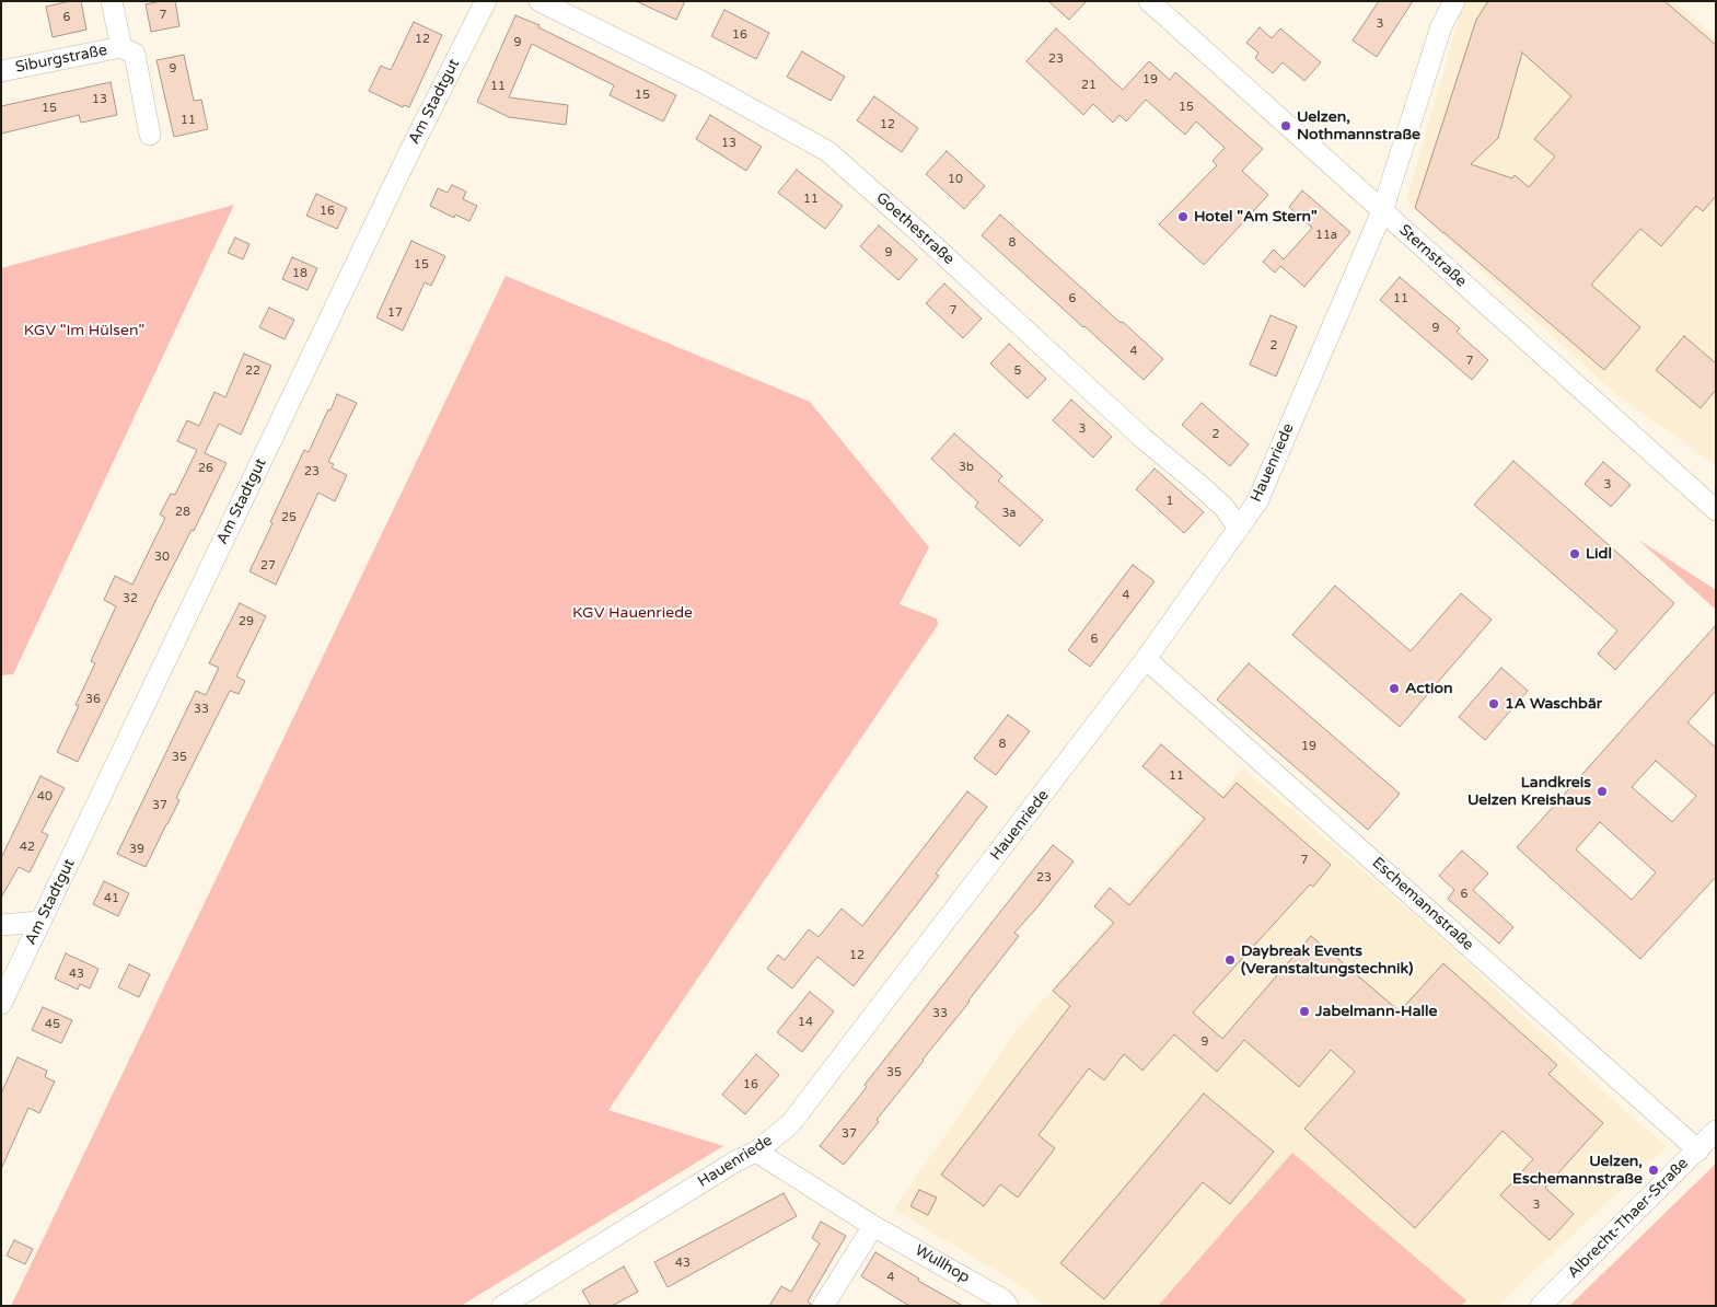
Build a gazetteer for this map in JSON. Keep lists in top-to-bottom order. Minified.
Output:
{"streets":{"street":["Siburgstraße","Am Stadtgut","Goethestraße","Sternstraße","Hauenriede","Eschemannstraße","Albrecht-Thaer-Straße","Wullhop"]},"crossings":[["Goethestraße","Hauenriede"],["Sternstraße","Hauenriede"],["Hauenriede","Eschemannstraße"],["Hauenriede","Wullhop"],["Eschemannstraße","Albrecht-Thaer-Straße"]],"parks":["KGV \"Im Hülsen\"","KGV Hauenriede"],"places":["Uelzen, Nothmannstraße","Hotel \"Am Stern\"","Lidl","Action","1A Waschbär","Landkreis Uelzen Kreishaus","Daybreak Events (Veranstaltungstechnik)","Jabelmann-Halle","Uelzen, Eschemannstraße"],"house_numbers":["7","6","3","16","12","9","23","9","19","21","11","15","13","15","15","11","12","13","10","11","16","11a","8","9","15","18","6","11","7","17","9","2","4","7","22","5","3","2","3b","26","23","3","1","28","3a","25","30","27","4","32","29","6","36","33","8","19","35","11","40","37","42","39","7","23","6","41","12","43","33","14","45","9","35","16","37","3","43","4"]}
